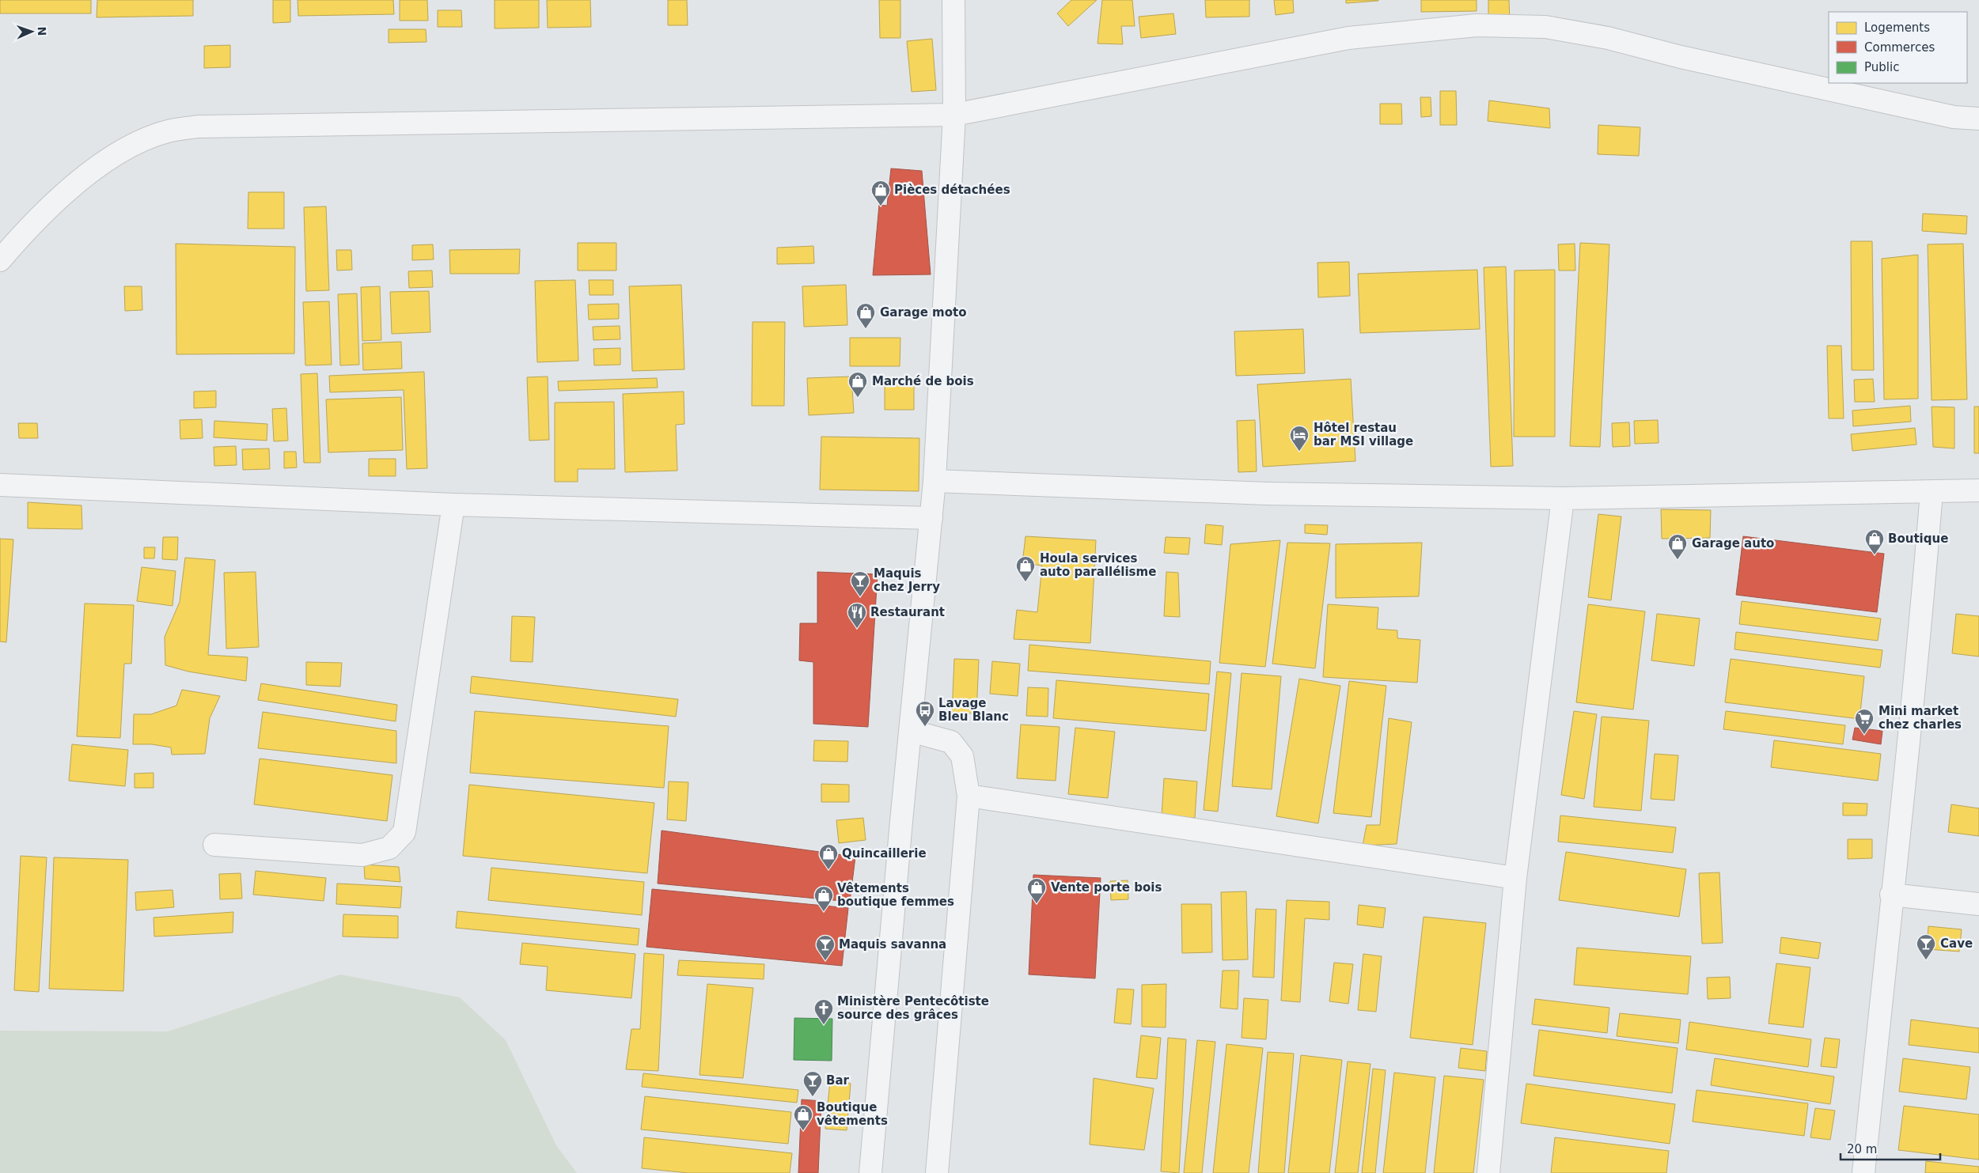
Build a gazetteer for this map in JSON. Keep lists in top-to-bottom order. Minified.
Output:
{"places":{"shop":["Pièces détachées","Garage moto","Marché de bois","Boutique","Garage auto","Houla services auto parallélisme","Quincaillerie","Vente porte bois","Vêtements boutique femmes","Boutique vêtements"],"hotel":["Hôtel restau bar MSI village"],"bar":["Maquis chez Jerry","Cave","Maquis savanna","Bar"],"restaurant":["Restaurant"],"bus stop":["Lavage Bleu Blanc"],"supermarket":["Mini market chez charles"],"church":["Ministère Pentecôtiste source des grâces"]},"legend":["Logements","Commerces","Public"],"scale_bar":"20 m","north":"right"}
